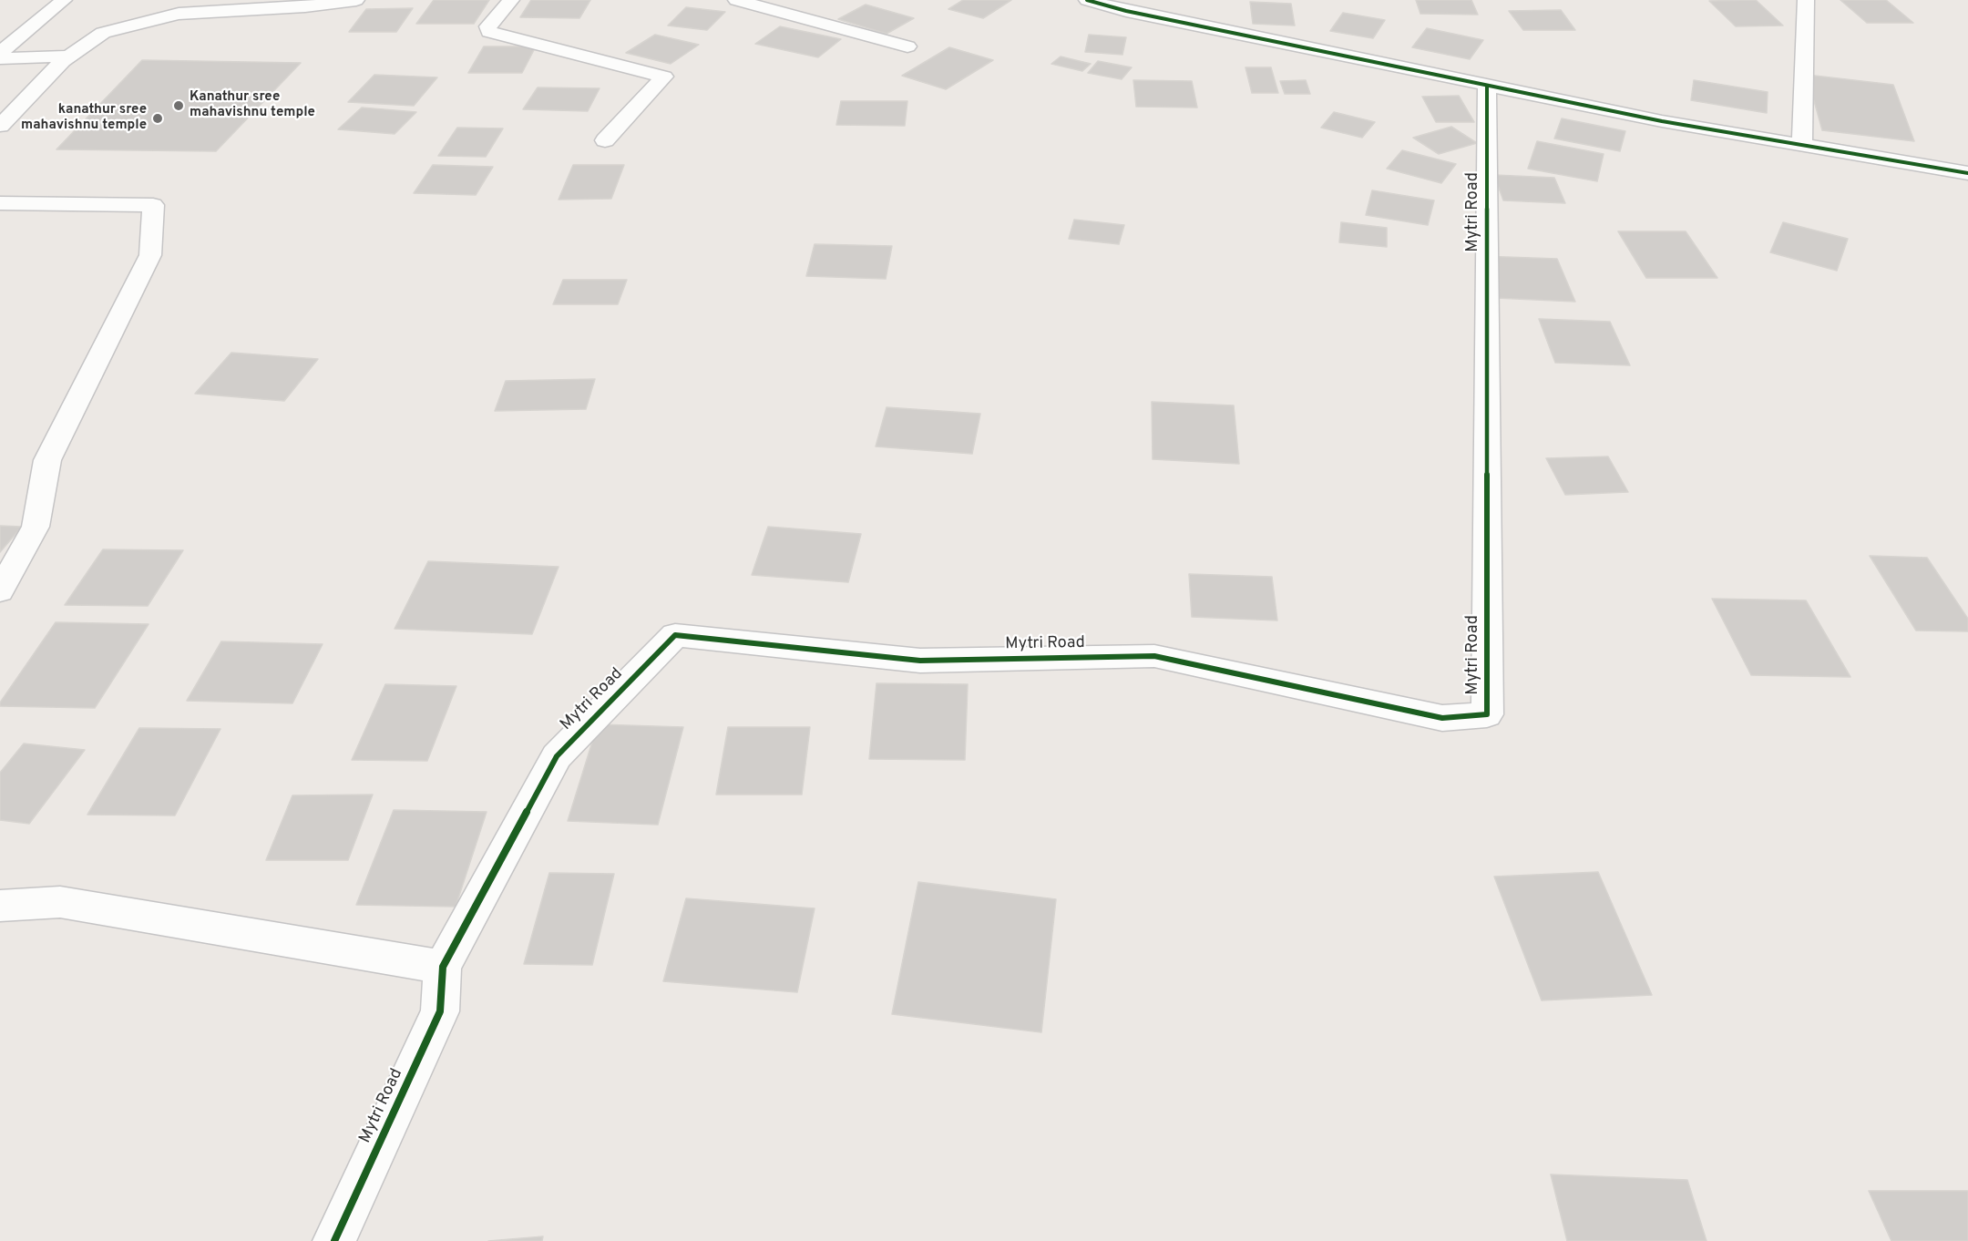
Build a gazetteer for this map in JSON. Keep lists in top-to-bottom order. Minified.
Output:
{"streets":{"street":["Mytri Road"]},"places":["Kanathur sree mahavishnu temple","kanathur sree mahavishnu temple"]}
